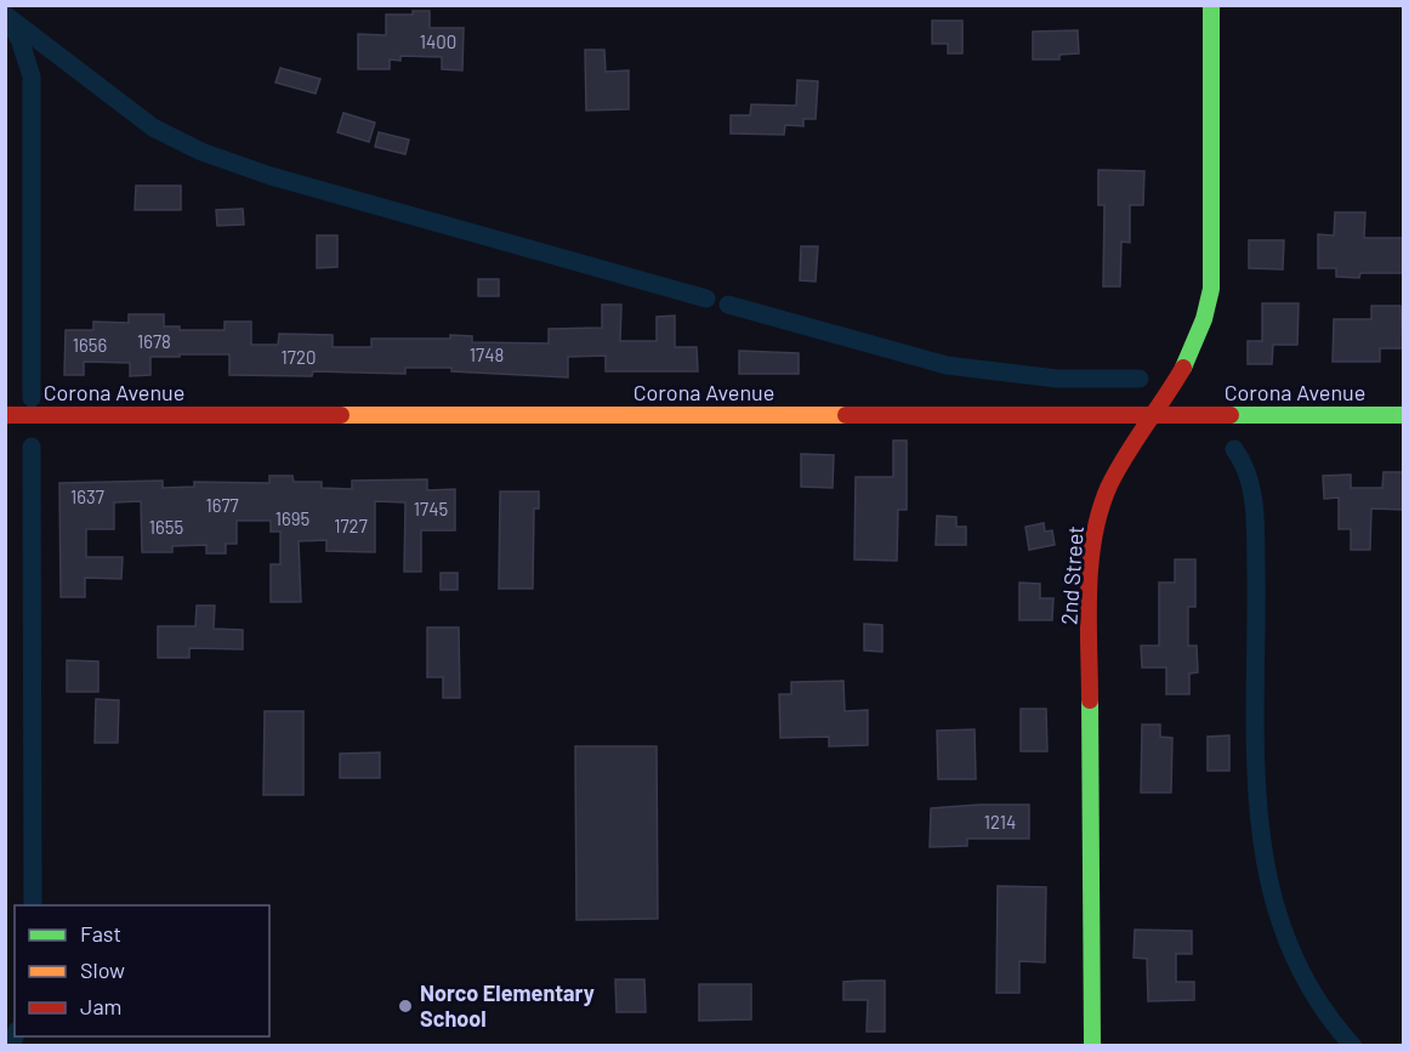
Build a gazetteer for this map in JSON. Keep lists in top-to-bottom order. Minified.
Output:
{"streets":{"street":["Corona Avenue","2nd Street"]},"crossings":[["Corona Avenue","2nd Street"]],"places":["Norco Elementary School"],"house_numbers":["1400","1678","1656","1748","1720","1637","1677","1745","1695","1727","1655","1214"],"legend":["Fast","Slow","Jam"]}
